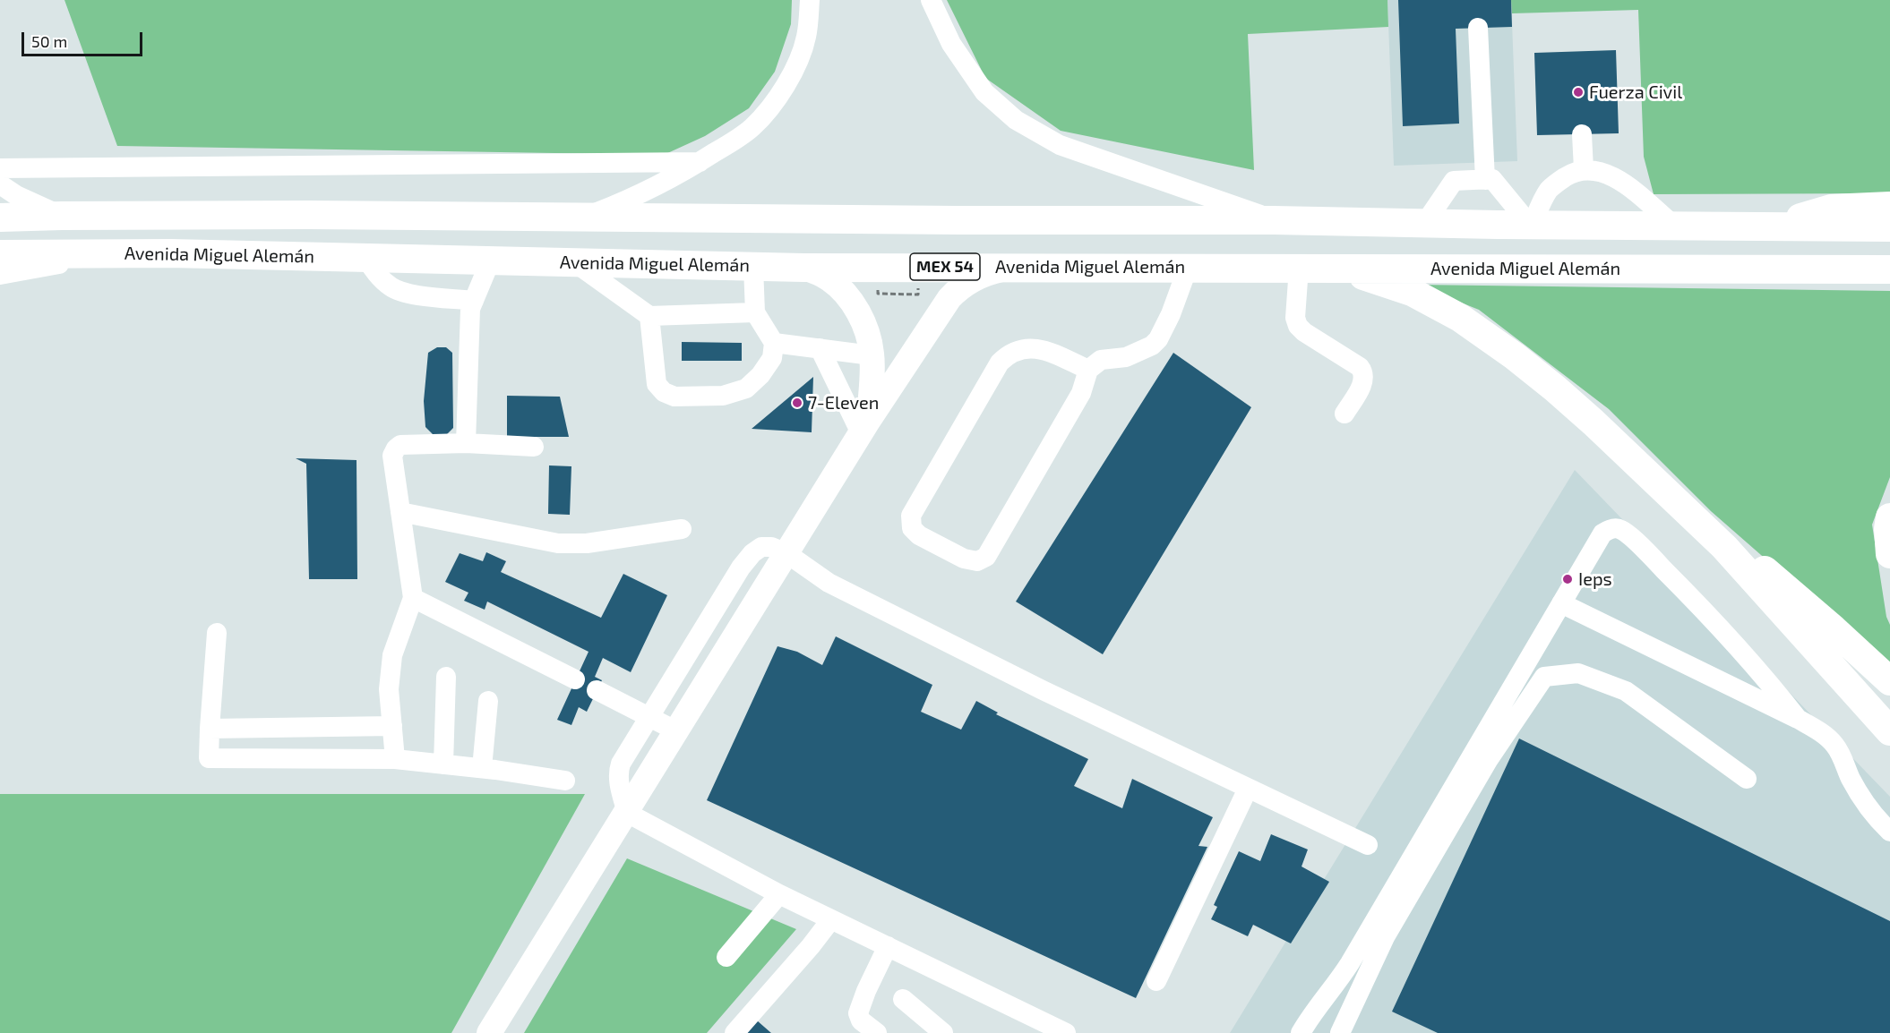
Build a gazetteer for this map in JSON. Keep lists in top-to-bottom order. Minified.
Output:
{"streets":{"highway":["Avenida Miguel Alemán","MEX 54"]},"places":["Fuerza Civil","7-Eleven","Ieps"],"scale_bar":"50 m"}
